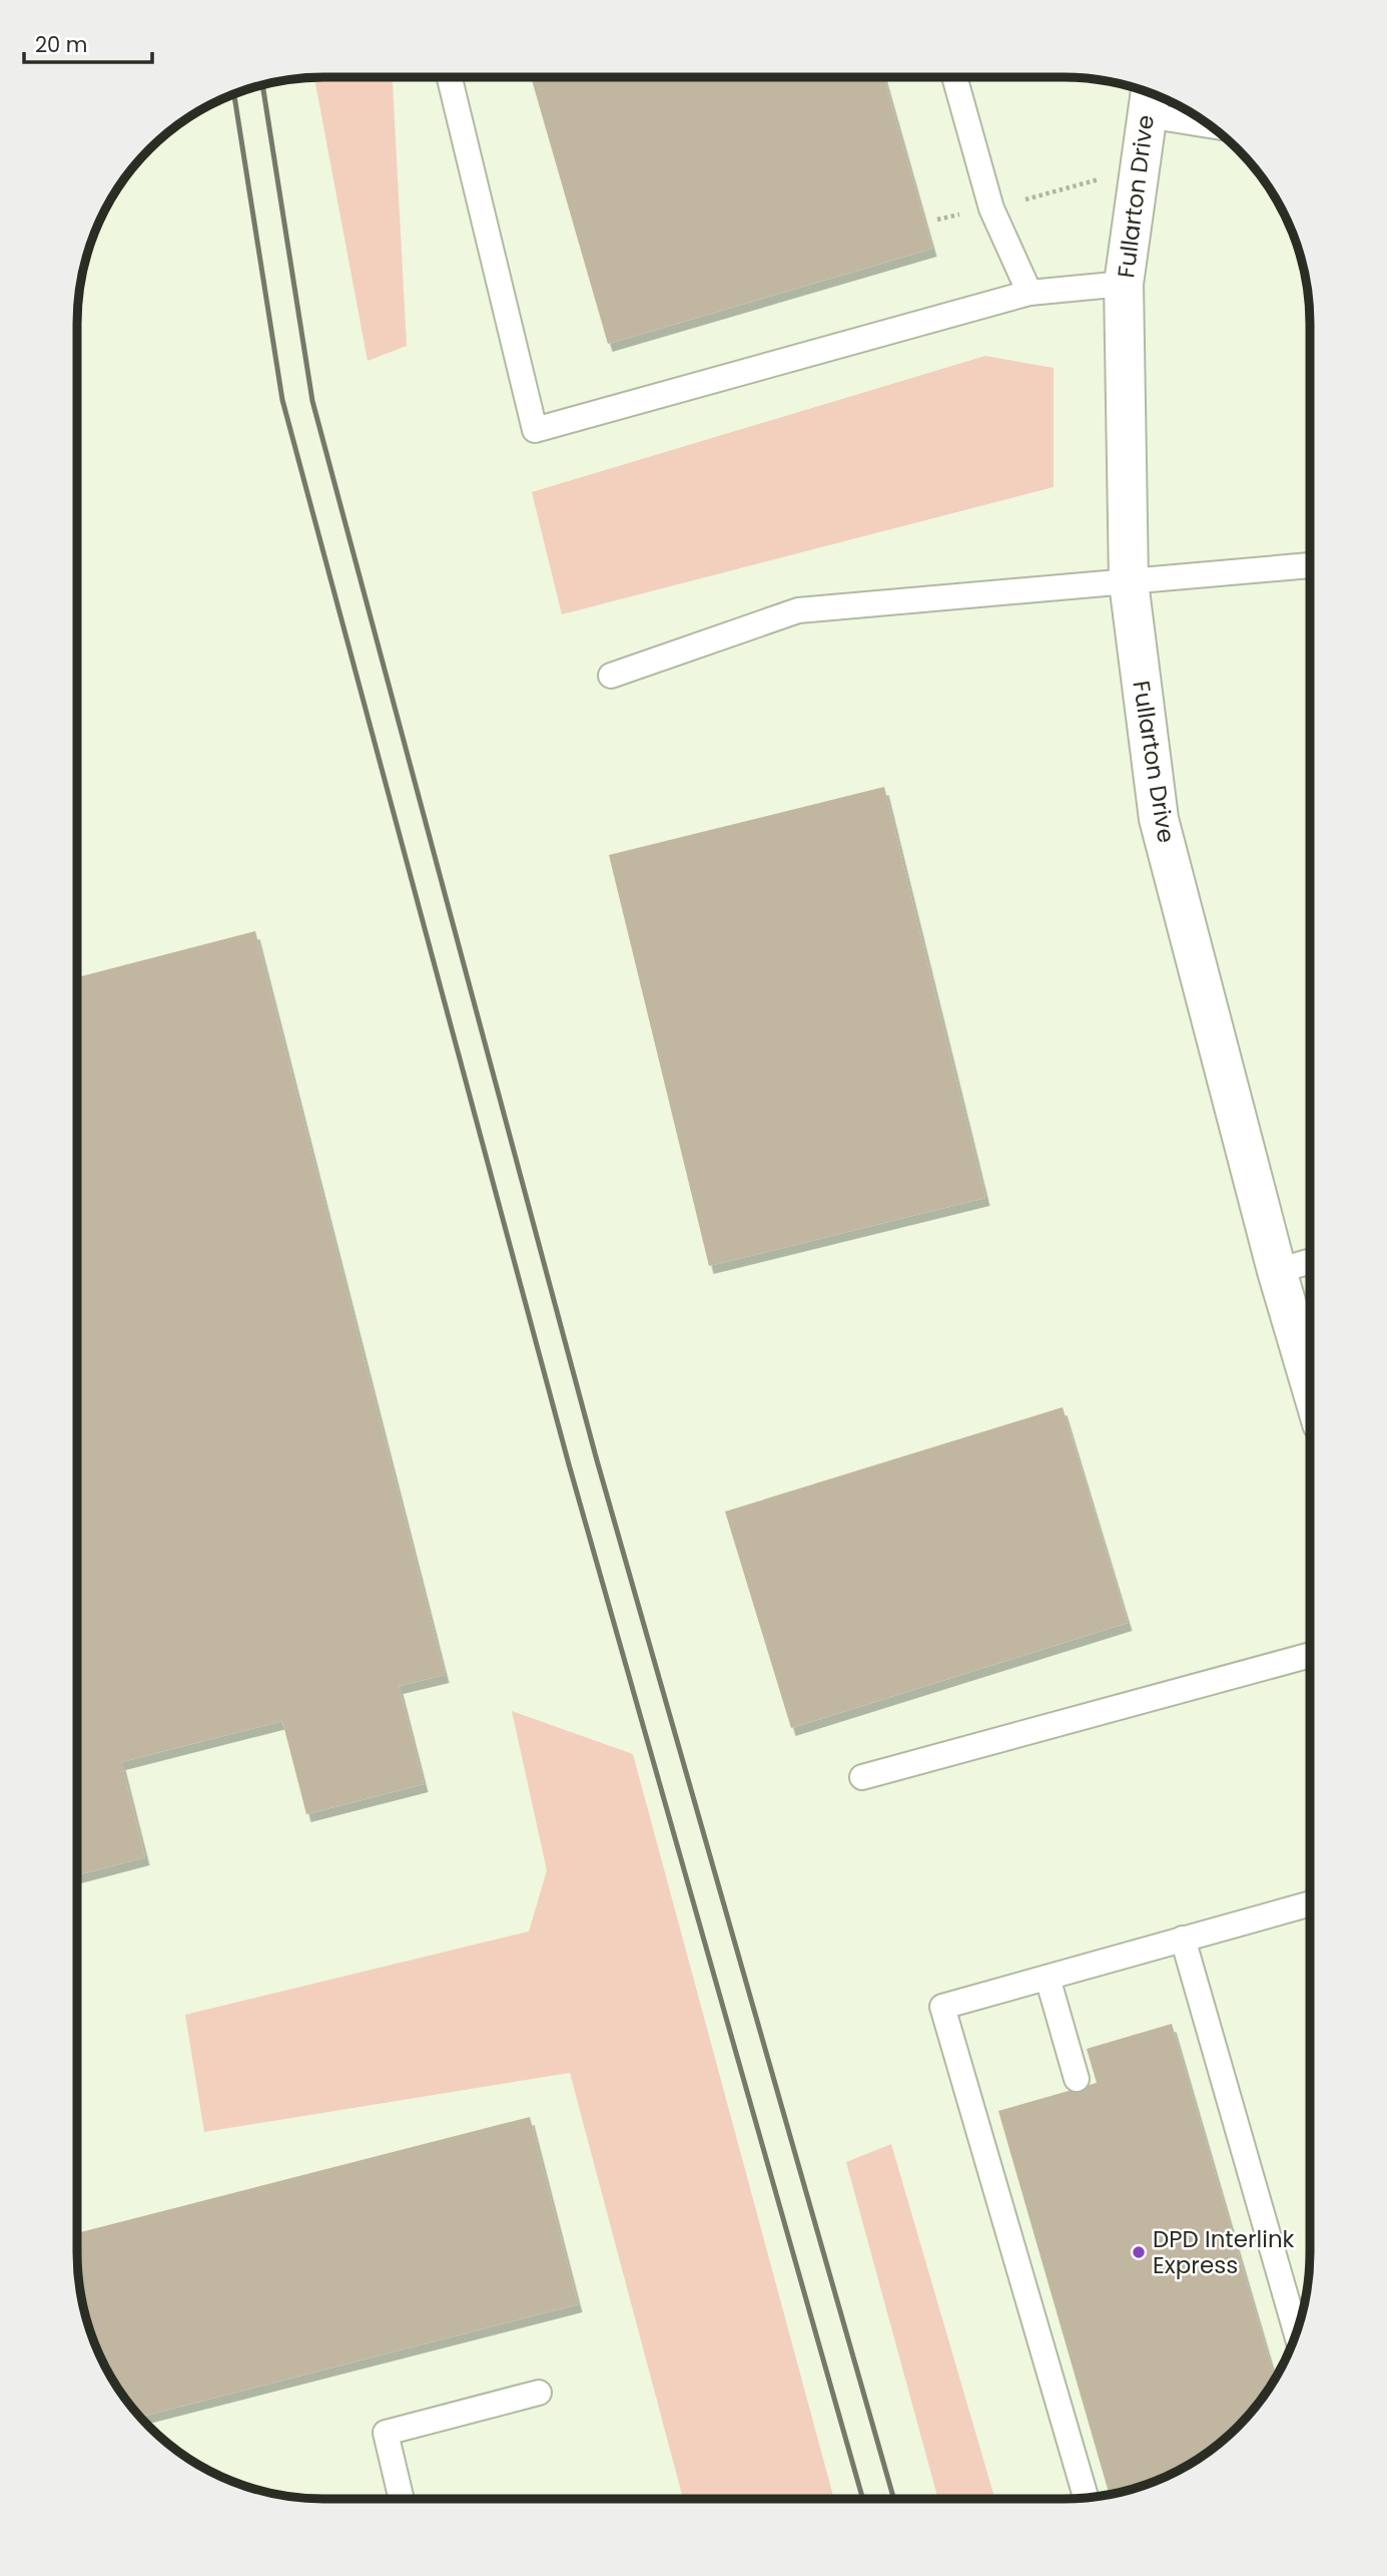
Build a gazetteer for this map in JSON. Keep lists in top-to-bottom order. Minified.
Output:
{"streets":{"street":["Fullarton Drive"]},"places":["DPD Interlink Express"],"scale_bar":"20 m"}
